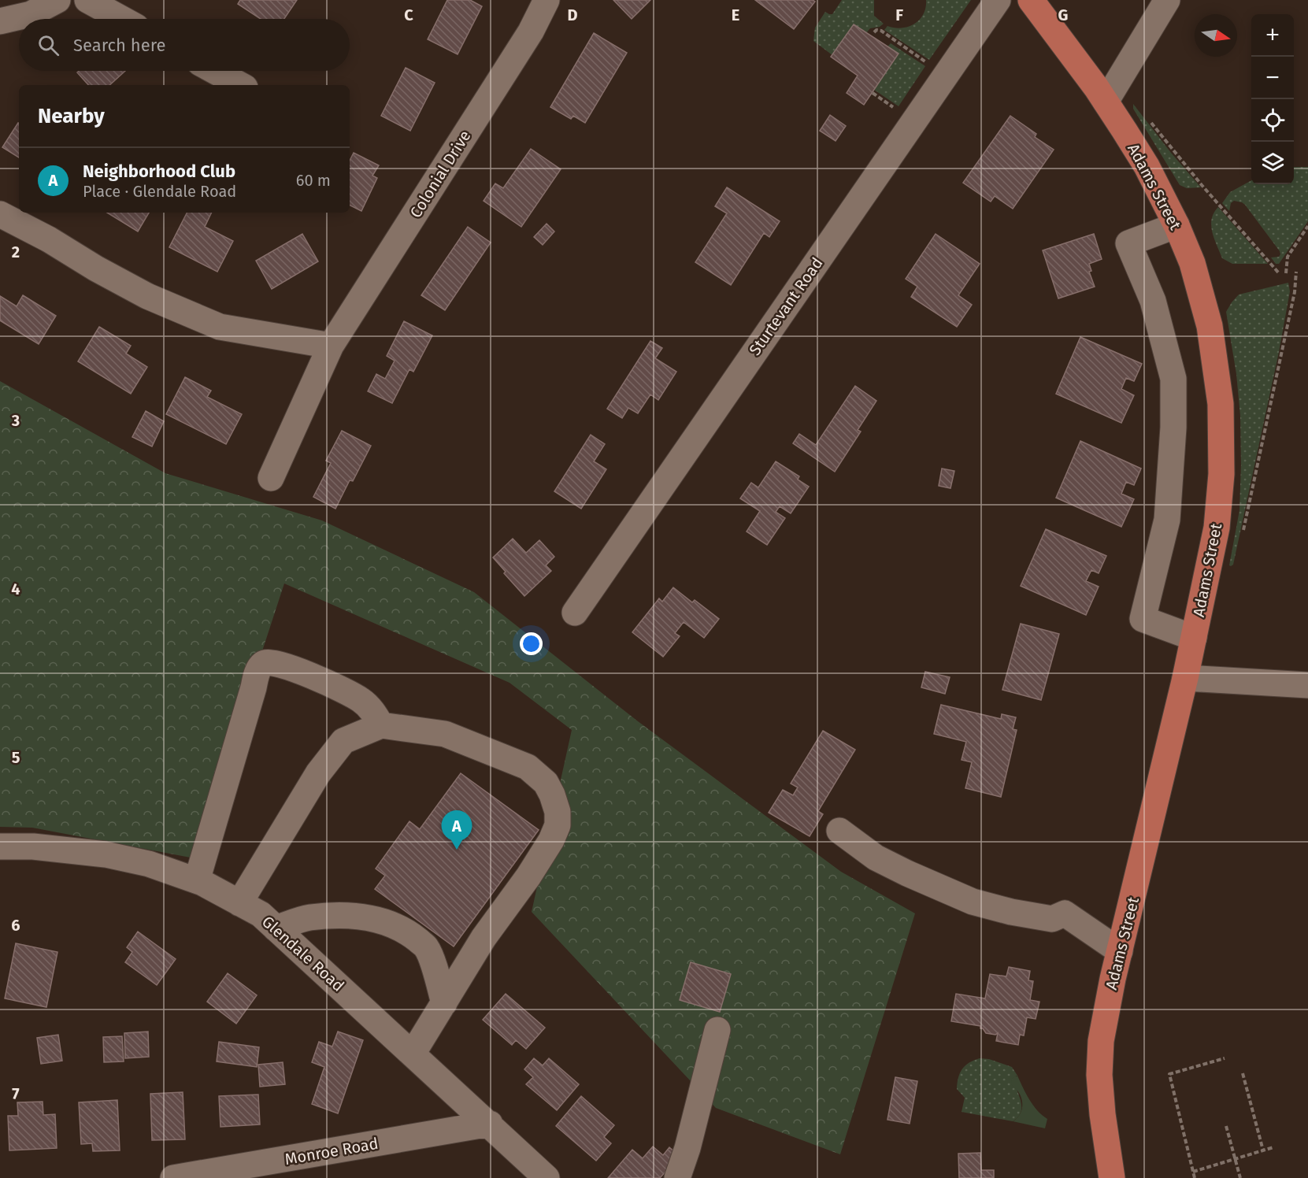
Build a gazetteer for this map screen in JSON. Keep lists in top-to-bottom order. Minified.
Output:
{"streets":{"main road":["Adams Street"],"street":["Colonial Drive","Sturtevant Road","Glendale Road","Monroe Road"]},"crossings":[["Glendale Road","Monroe Road"]],"north":"right","page":{"map_buttons":["+","−"],"search":"Search here","heading":"Nearby","list":[{"mark":"A","name":"Neighborhood Club","note":"Place · Glendale Road","value":"60 m"}],"pins":"A"},"grid":{"columns":["C","D","E","F","G"],"rows":["2","3","4","5","6","7"]}}
